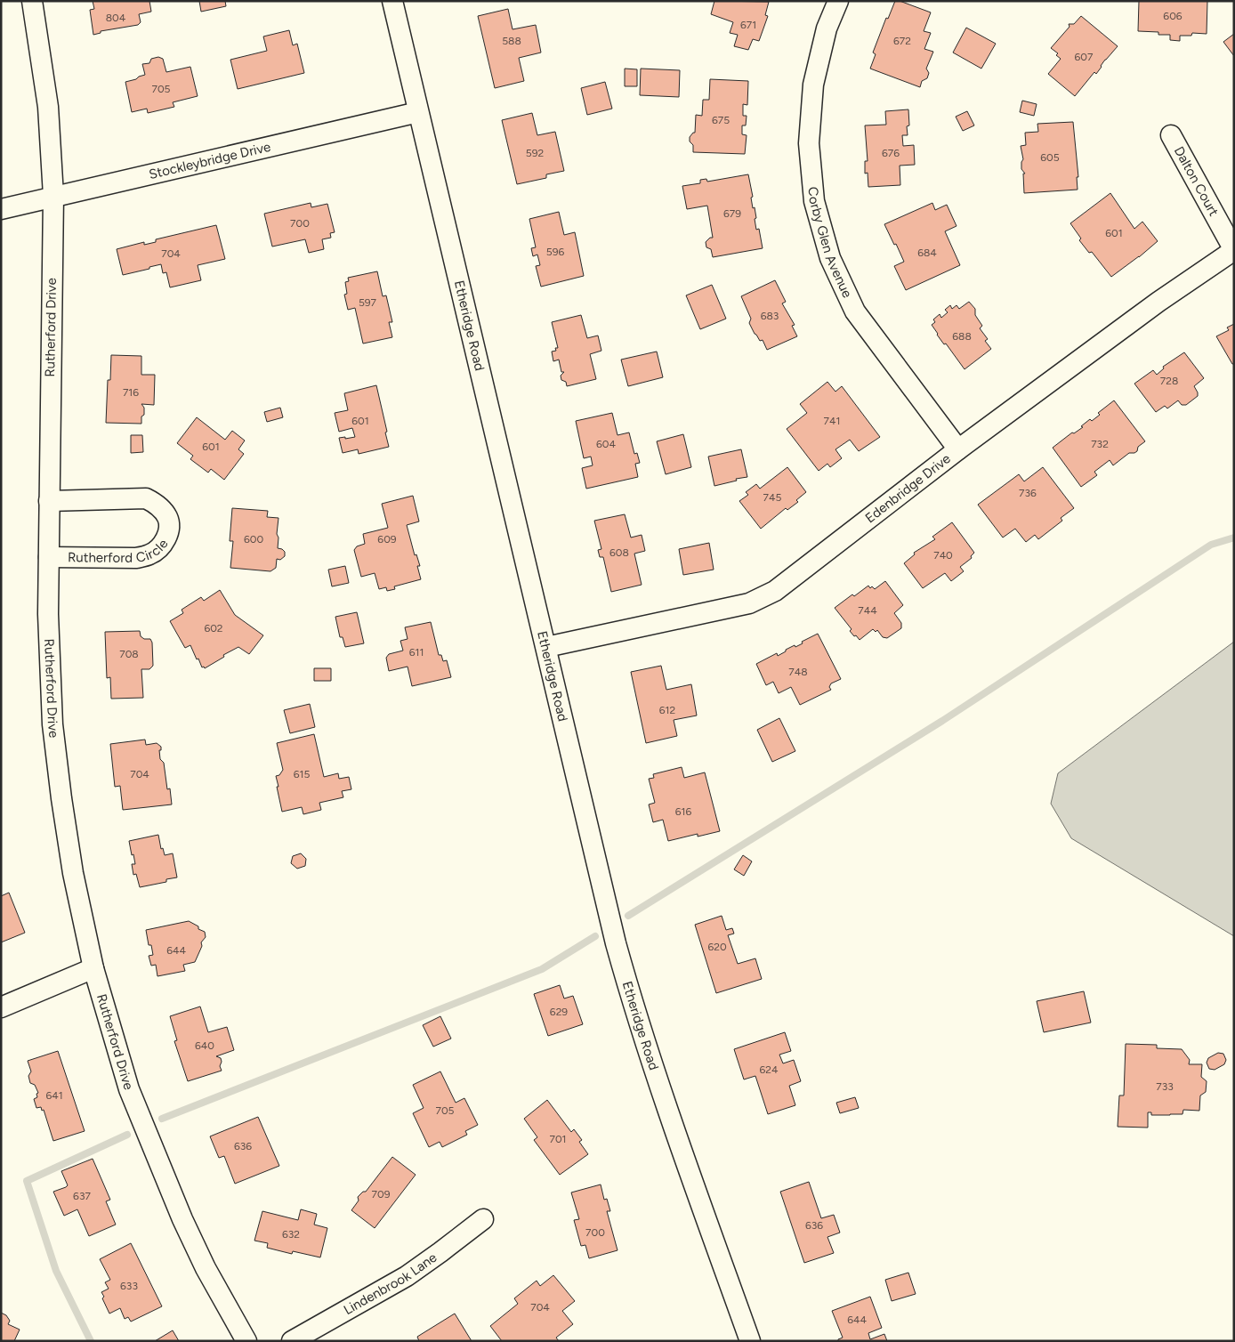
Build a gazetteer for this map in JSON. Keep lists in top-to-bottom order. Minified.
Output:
{"streets":{"street":["Stockleybridge Drive","Dalton Court","Corby Glen Avenue","Etheridge Road","Rutherford Drive","Edenbridge Drive","Rutherford Circle","Lindenbrook Lane"]},"crossings":[["Stockleybridge Drive","Etheridge Road"],["Stockleybridge Drive","Rutherford Drive"],["Dalton Court","Edenbridge Drive"],["Corby Glen Avenue","Edenbridge Drive"],["Etheridge Road","Edenbridge Drive"],["Rutherford Drive","Rutherford Circle"]],"house_numbers":["606","804","671","588","672","607","705","675","592","676","605","679","700","601","596","684","704","597","683","688","728","716","601","741","604","732","601","736","745","600","609","608","740","744","602","611","708","748","612","704","615","616","620","644","629","640","624","733","641","705","701","636","709","637","636","700","632","633","704","644"]}
